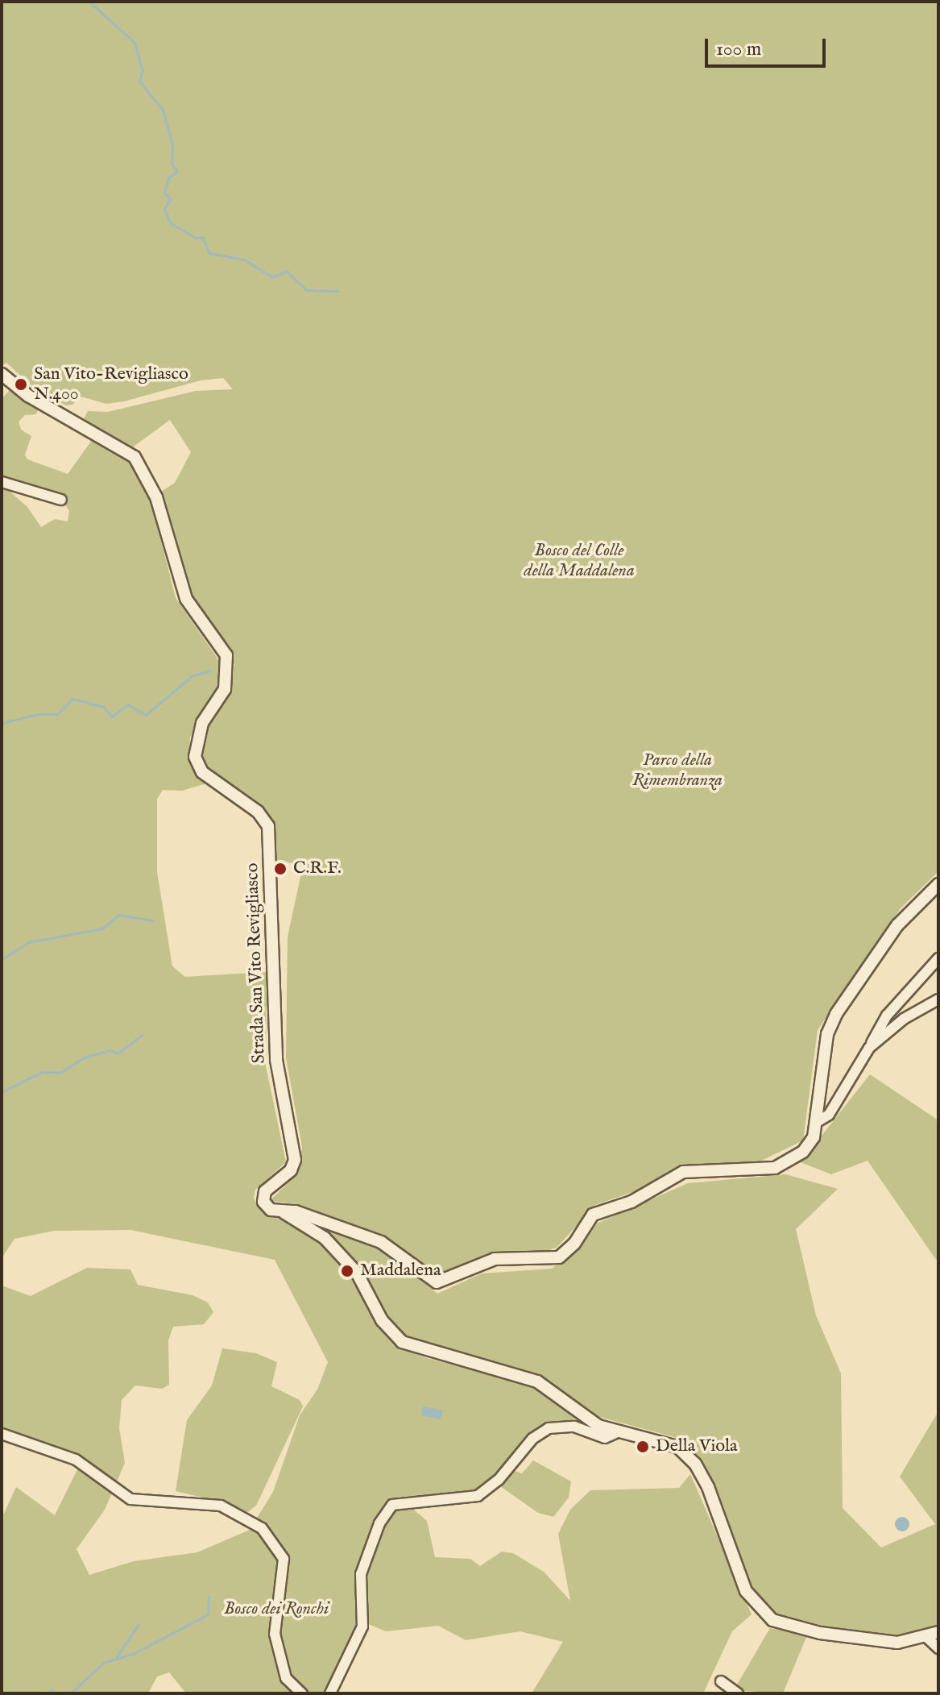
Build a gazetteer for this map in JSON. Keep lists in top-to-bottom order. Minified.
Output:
{"streets":{"street":["Strada San Vito Revigliasco"]},"parks":["Bosco del Colle della Maddalena","Parco della Rimembranza","Bosco dei Ronchi"],"places":["San Vito-Revigliasco N.400","C.R.F.","Maddalena","Della Viola"],"scale_bar":"100 m"}
